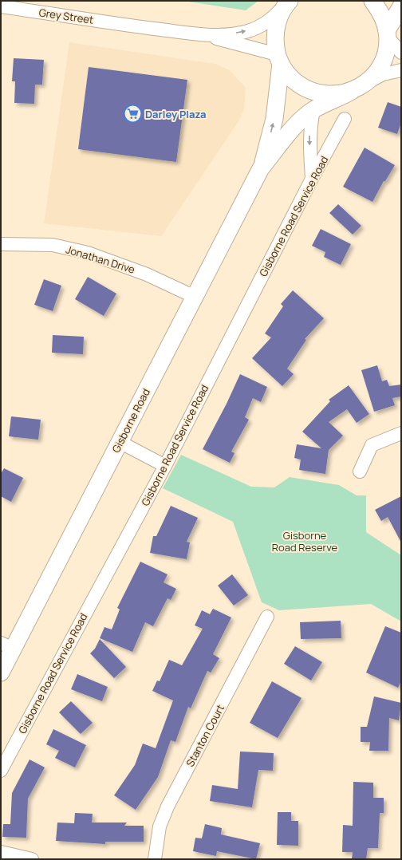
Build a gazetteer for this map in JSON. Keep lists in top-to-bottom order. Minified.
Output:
{"streets":{"main road":["Gisborne Road"],"street":["Grey Street","Gisborne Road Service Road","Jonathan Drive","Stanton Court"]},"crossings":[["Grey Street","Gisborne Road"],["Jonathan Drive","Gisborne Road"]],"parks":["Gisborne Road Reserve"],"places":{"supermarket":["Darley Plaza"]}}
